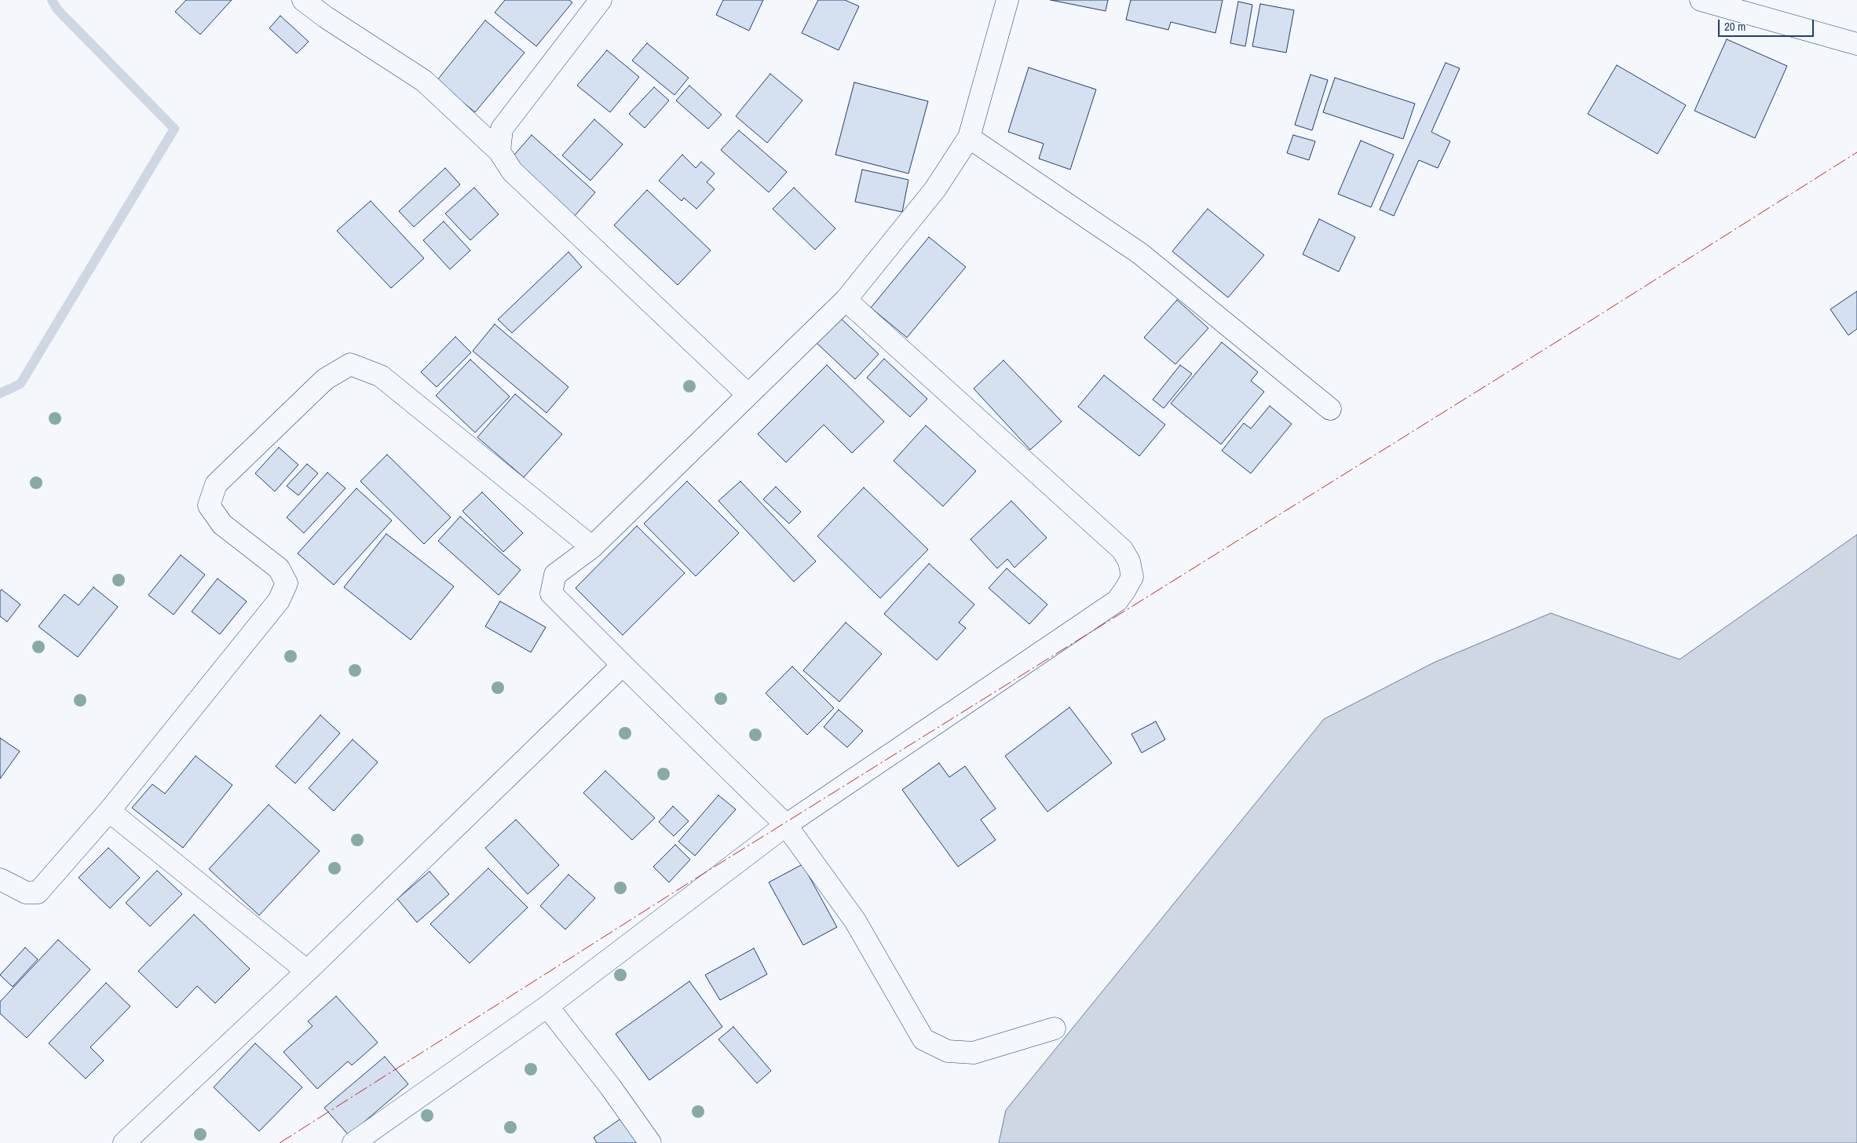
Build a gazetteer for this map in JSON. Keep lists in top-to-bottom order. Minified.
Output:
{"scale_bar":"20 m"}
